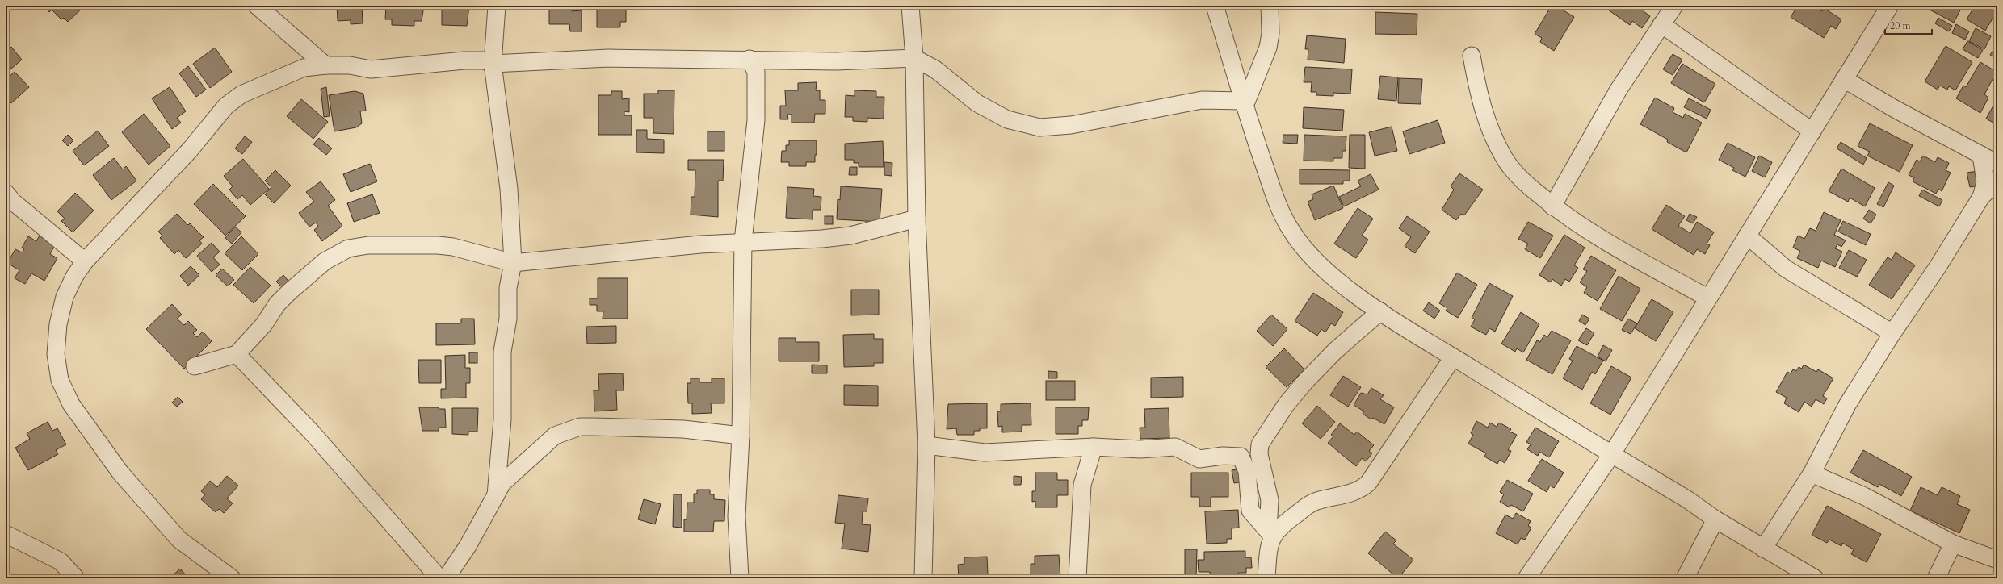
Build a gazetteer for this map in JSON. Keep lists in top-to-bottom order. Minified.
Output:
{"scale_bar":"20 m"}
